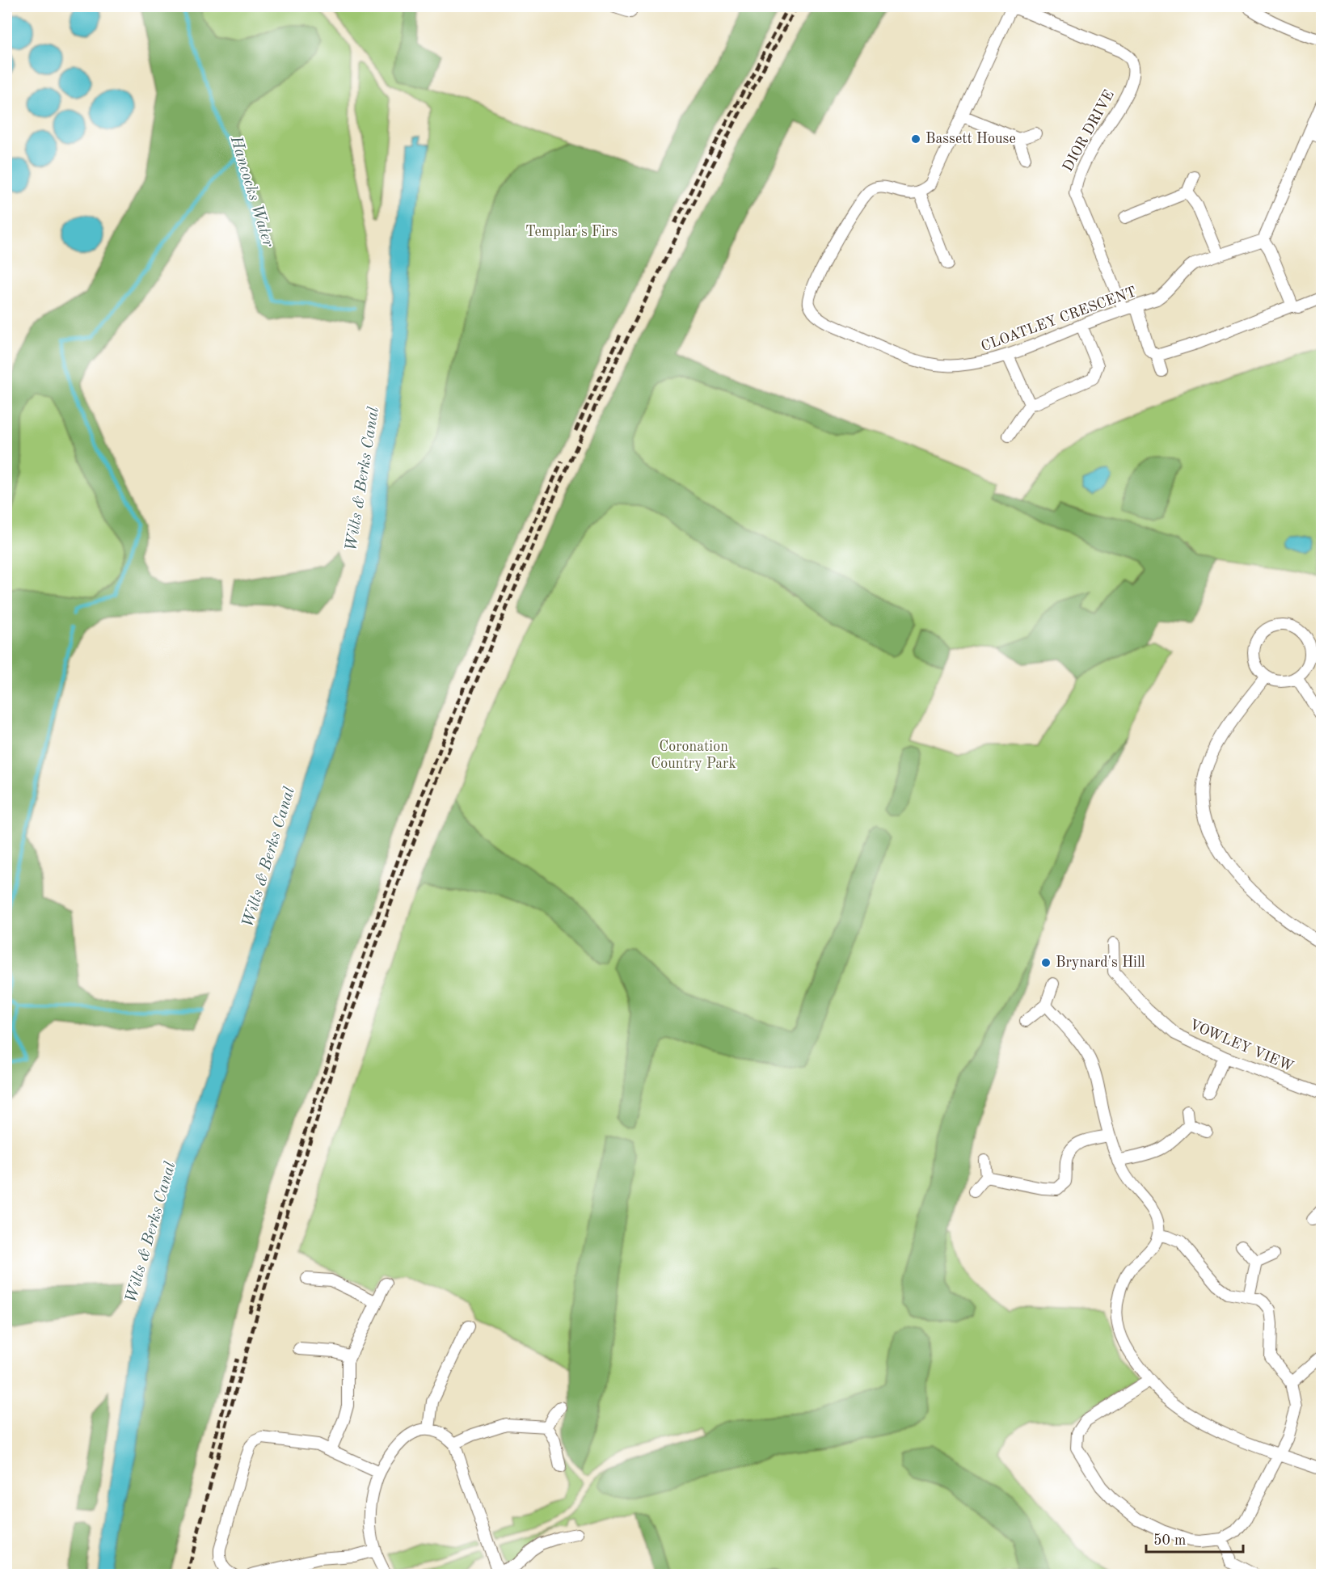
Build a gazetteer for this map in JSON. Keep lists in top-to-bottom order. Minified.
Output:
{"streets":{"street":["DIOR DRIVE","CLOATLEY CRESCENT","VOWLEY VIEW"]},"crossings":[["DIOR DRIVE","CLOATLEY CRESCENT"]],"water":["Hancocks Water","Wilts & Berks Canal"],"parks":["Templar's Firs","Coronation Country Park"],"places":["Bassett House","Brynard's Hill"],"scale_bar":"50 m"}
